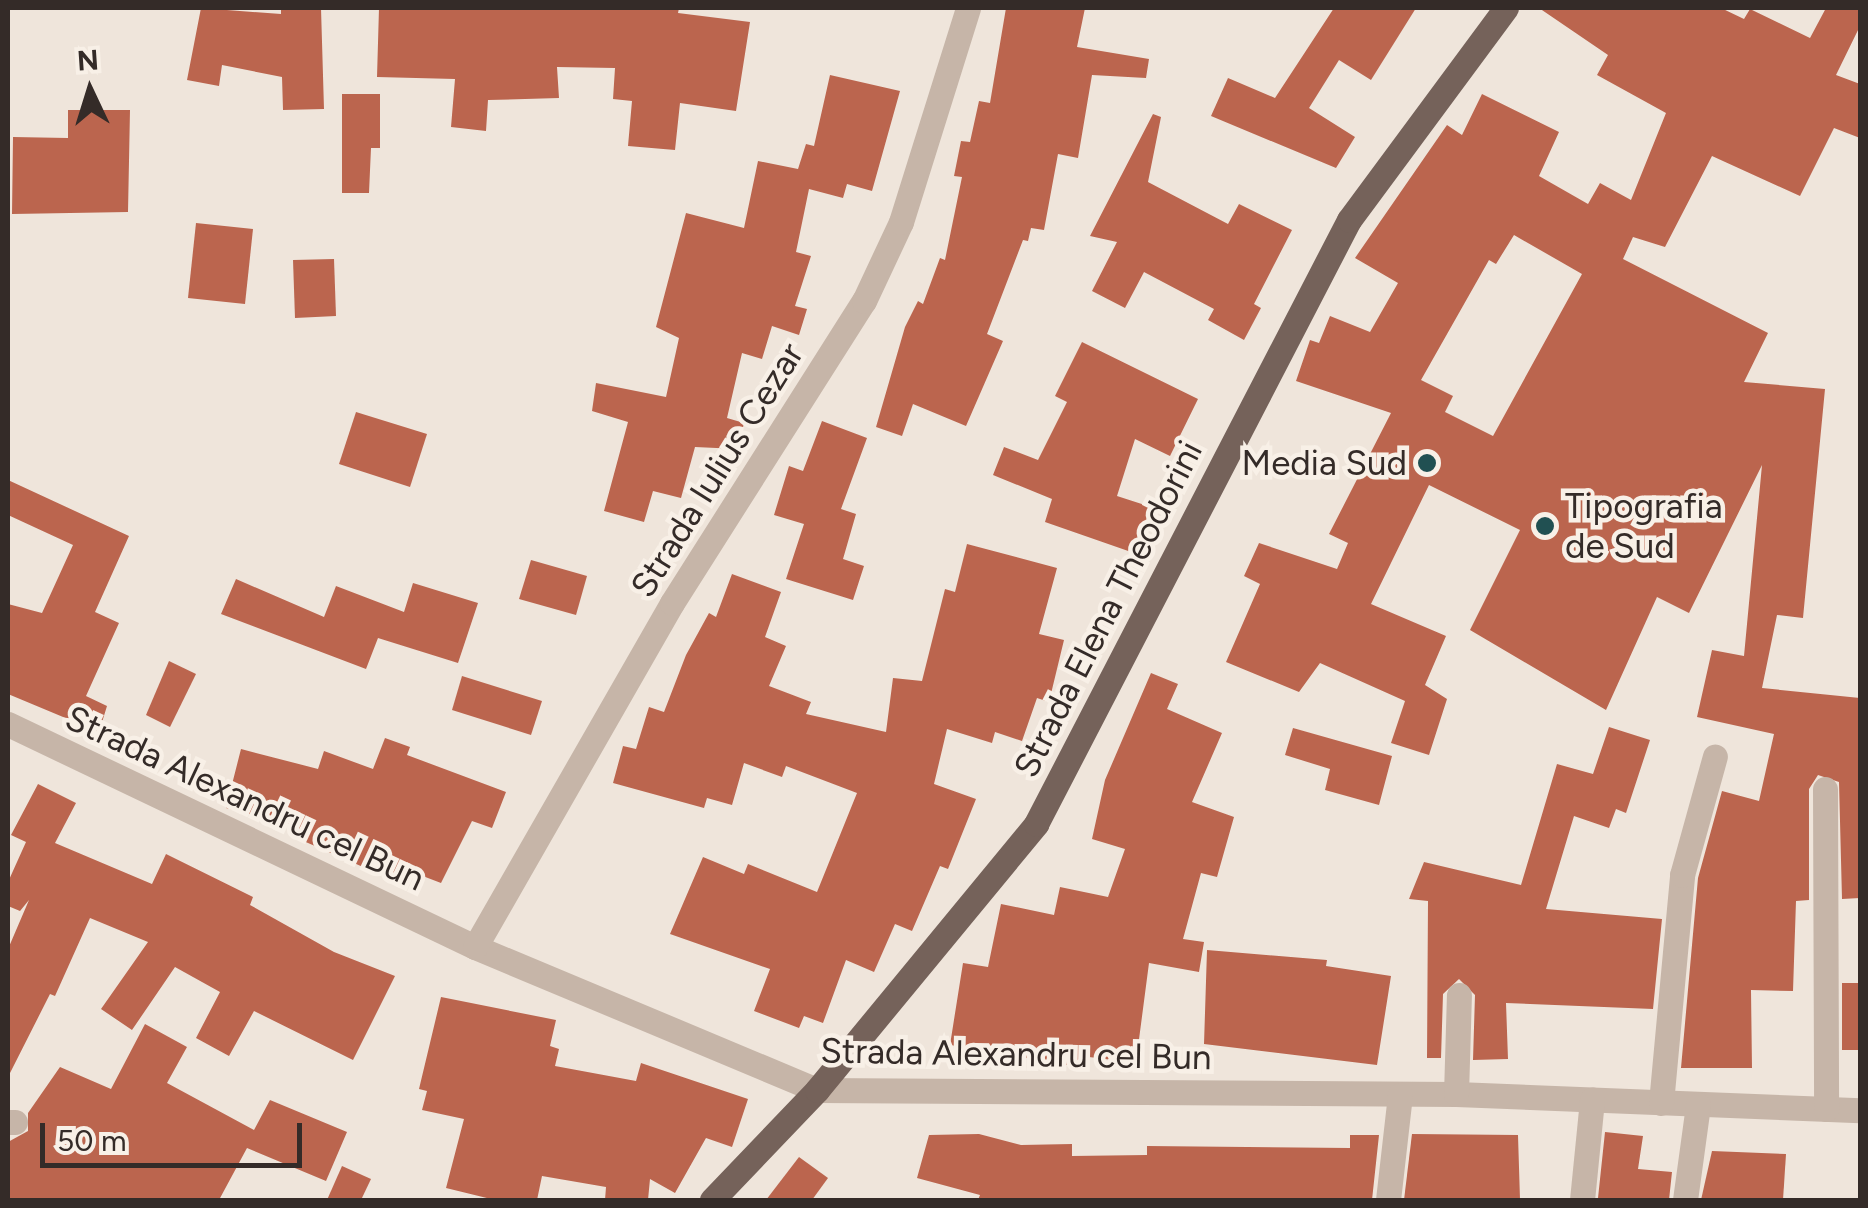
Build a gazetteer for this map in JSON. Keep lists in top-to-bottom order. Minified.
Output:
{"streets":{"main road":["Strada Elena Theodorini"],"street":["Strada Iulius Cezar","Strada Alexandru cel Bun"]},"crossings":[["Strada Iulius Cezar","Strada Alexandru cel Bun"],["Strada Elena Theodorini","Strada Alexandru cel Bun"]],"places":["Media Sud","Tipografia de Sud"],"scale_bar":"50 m","north":"top"}
